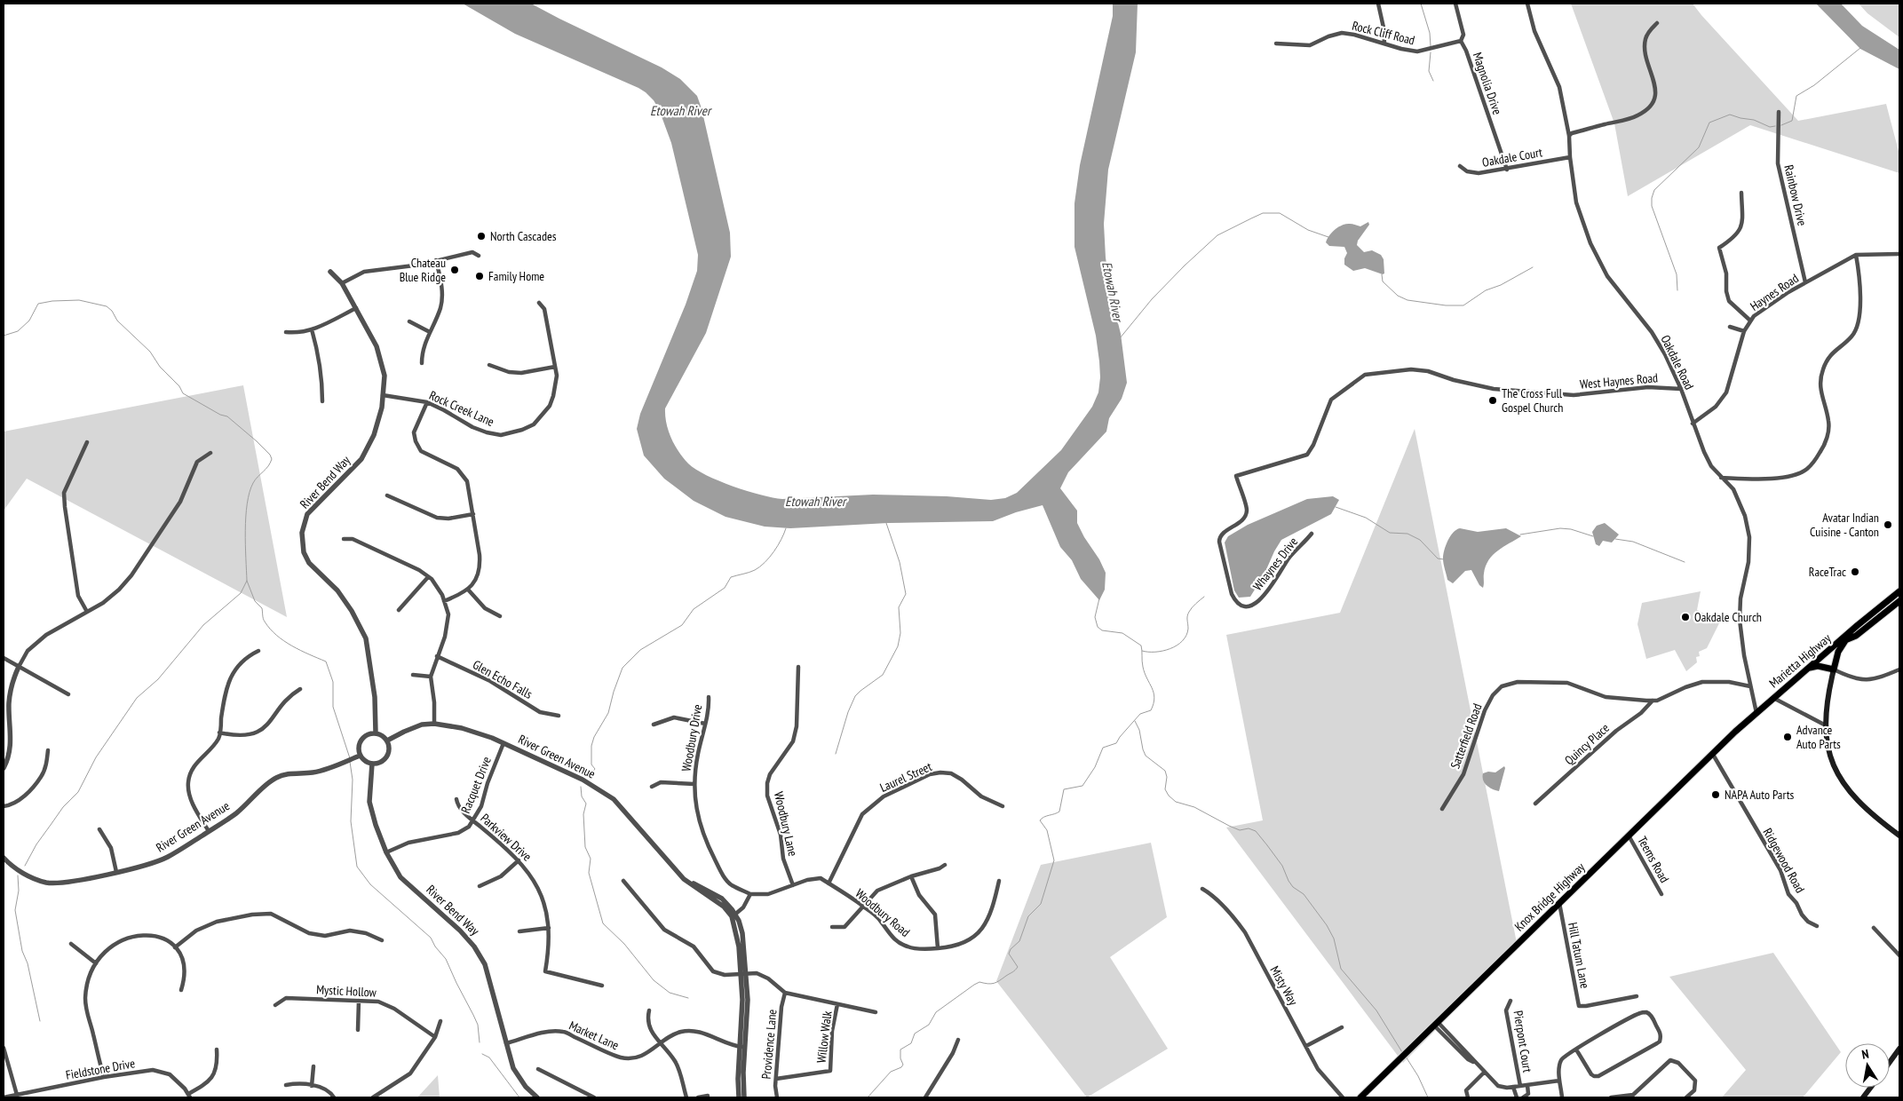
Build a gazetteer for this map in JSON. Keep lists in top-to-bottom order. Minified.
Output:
{"streets":{"main road":["Marietta Highway","Knox Bridge Highway"],"street":["Rock Cliff Road","Magnolia Drive","Oakdale Court","Rainbow Drive","Haynes Road","Oakdale Road","West Haynes Road","Rock Creek Lane","River Bend Way","Whaynes Drive","Glen Echo Falls","Satterfield Road","Woodbury Drive","Quincy Place","River Green Avenue","Laurel Street","Racquet Drive","Woodbury Lane","Parkview Drive","Teems Road","Ridgewood Road","Woodbury Road","Hill Tatum Lane","Misty Way","Mystic Hollow","Market Lane","Willow Walk","Pierpont Court","Providence Lane","Fieldstone Drive"]},"crossings":[["Rock Cliff Road","Magnolia Drive"],["Magnolia Drive","Oakdale Court"],["Oakdale Court","Oakdale Road"],["Rainbow Drive","Haynes Road"],["Haynes Road","Oakdale Road"],["Oakdale Road","West Haynes Road"],["Oakdale Road","Marietta Highway"],["Oakdale Road","Satterfield Road"],["Oakdale Road","Knox Bridge Highway"],["West Haynes Road","Whaynes Drive"],["Rock Creek Lane","River Bend Way"],["River Bend Way","River Green Avenue"],["River Bend Way","Racquet Drive"],["River Bend Way","Market Lane"],["Marietta Highway","Knox Bridge Highway"],["Satterfield Road","Quincy Place"],["Woodbury Drive","Woodbury Road"],["River Green Avenue","Racquet Drive"],["River Green Avenue","Market Lane"],["Laurel Street","Woodbury Road"],["Racquet Drive","Parkview Drive"],["Woodbury Lane","Woodbury Road"],["Teems Road","Knox Bridge Highway"],["Ridgewood Road","Knox Bridge Highway"],["Knox Bridge Highway","Hill Tatum Lane"],["Willow Walk","Providence Lane"]],"water":["Etowah River"],"places":["North Cascades","Chateau Blue Ridge","Family Home","The Cross Full Gospel Church","Avatar Indian Cuisine - Canton","RaceTrac","Oakdale Church","Advance Auto Parts","NAPA Auto Parts"],"north":"top"}
